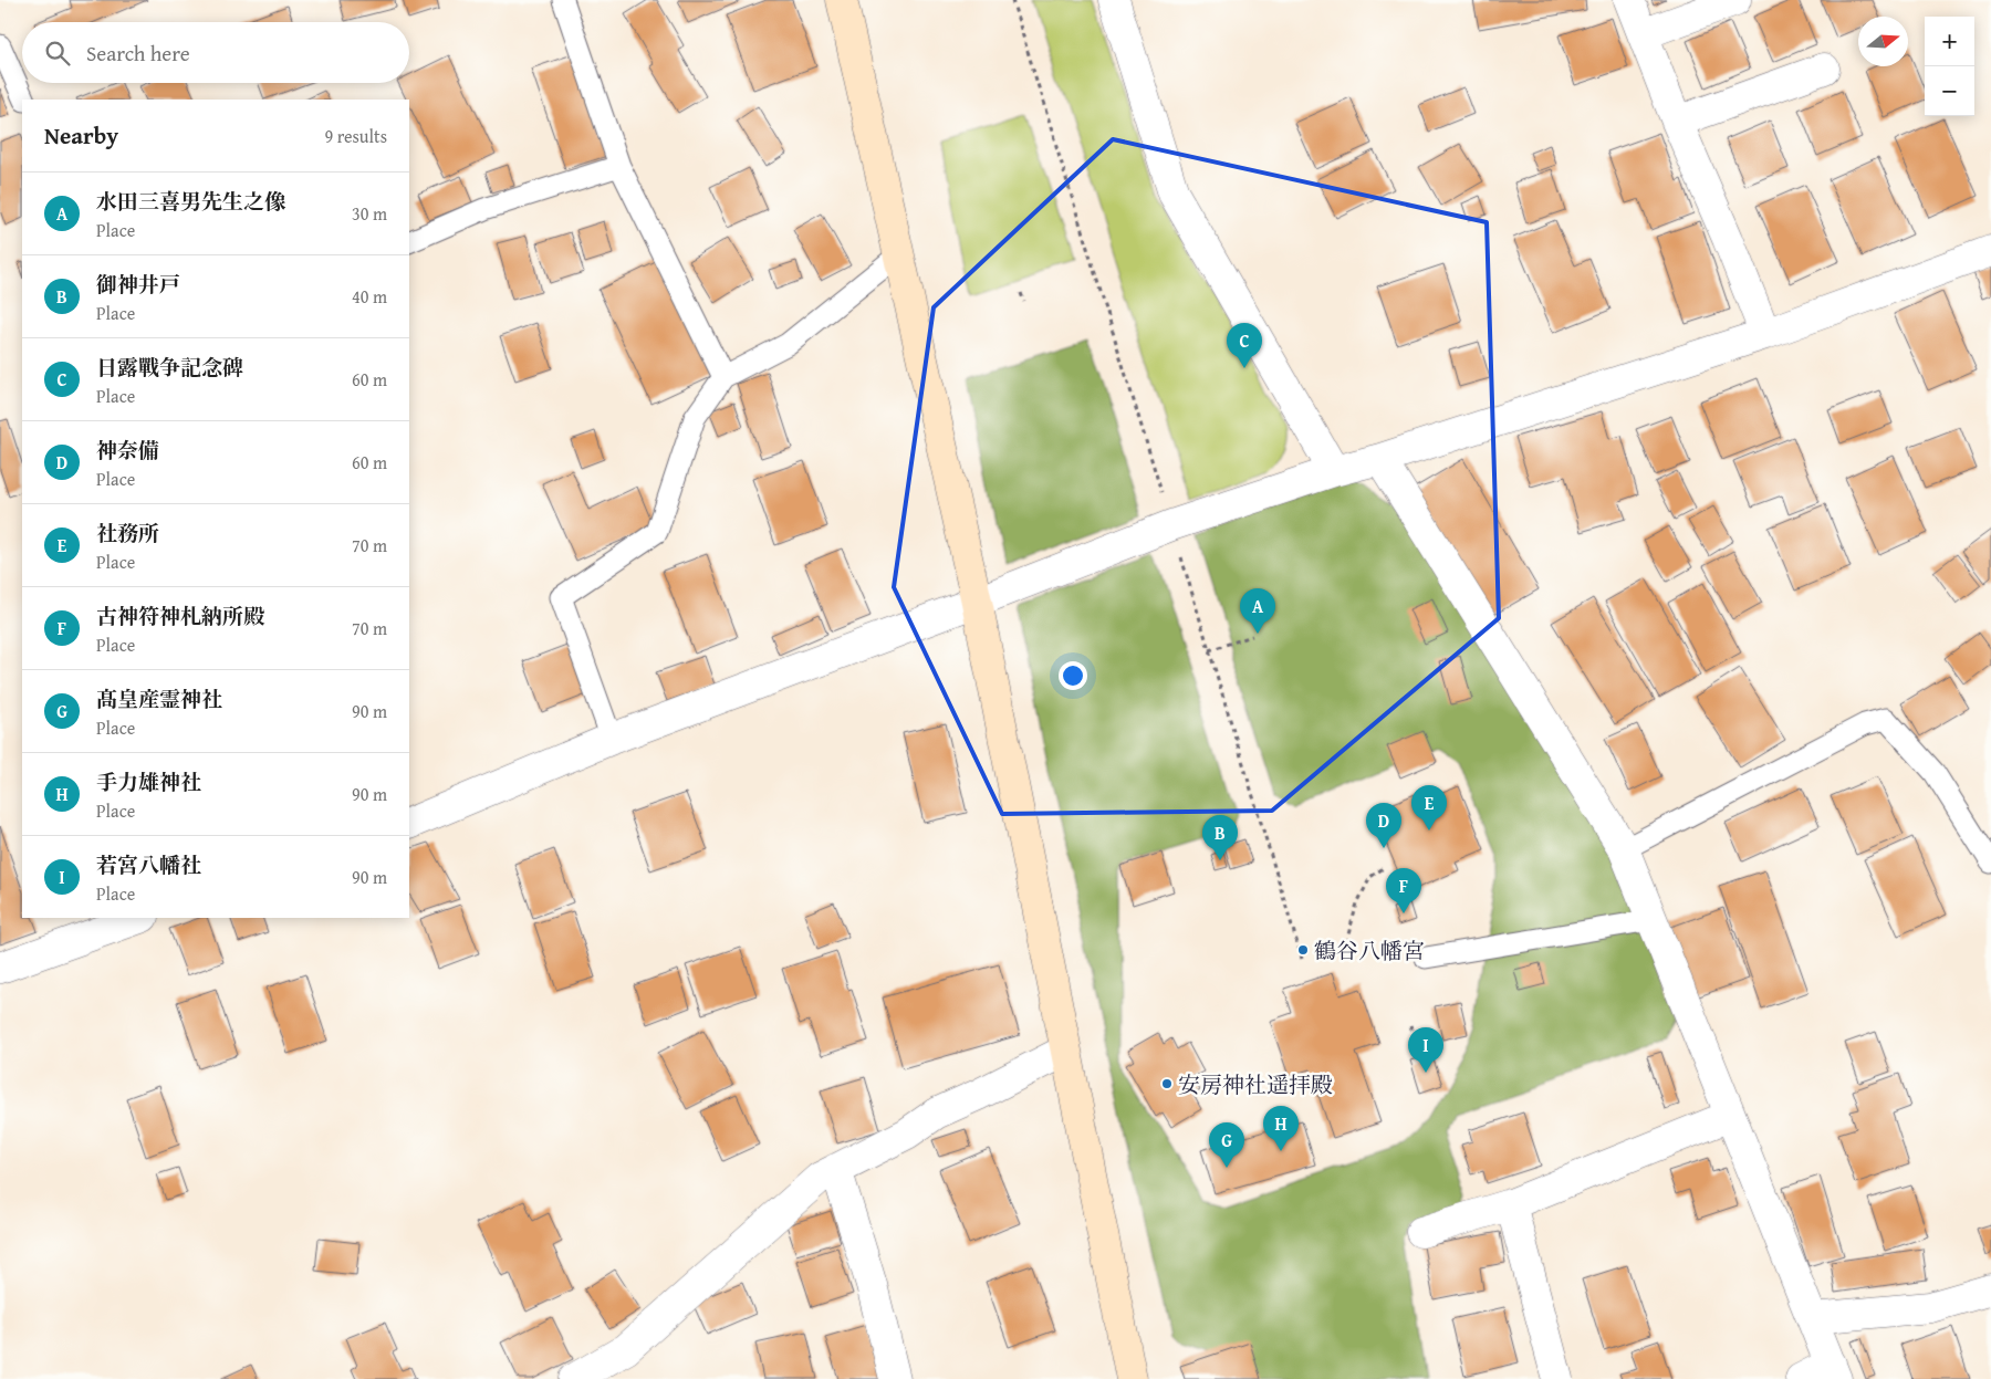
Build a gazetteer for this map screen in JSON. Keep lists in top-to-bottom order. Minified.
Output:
{"places":["鶴谷八幡宮","安房神社遥拝殿"],"north":"right","page":{"map_buttons":["+","−"],"search":"Search here","heading":["Nearby","9 results"],"list":[{"mark":"A","name":"水田三喜男先生之像","note":"Place","value":"30 m"},{"mark":"B","name":"御神井戸","note":"Place","value":"40 m"},{"mark":"C","name":"日露戰争記念碑","note":"Place","value":"60 m"},{"mark":"D","name":"神奈備","note":"Place","value":"60 m"},{"mark":"E","name":"社務所","note":"Place","value":"70 m"},{"mark":"F","name":"古神符神札納所殿","note":"Place","value":"70 m"},{"mark":"G","name":"髙皇産霊神社","note":"Place","value":"90 m"},{"mark":"H","name":"手力雄神社","note":"Place","value":"90 m"},{"mark":"I","name":"若宮八幡社","note":"Place","value":"90 m"}],"pins":["C","A","E","D","B","F","I","H","G"]}}
